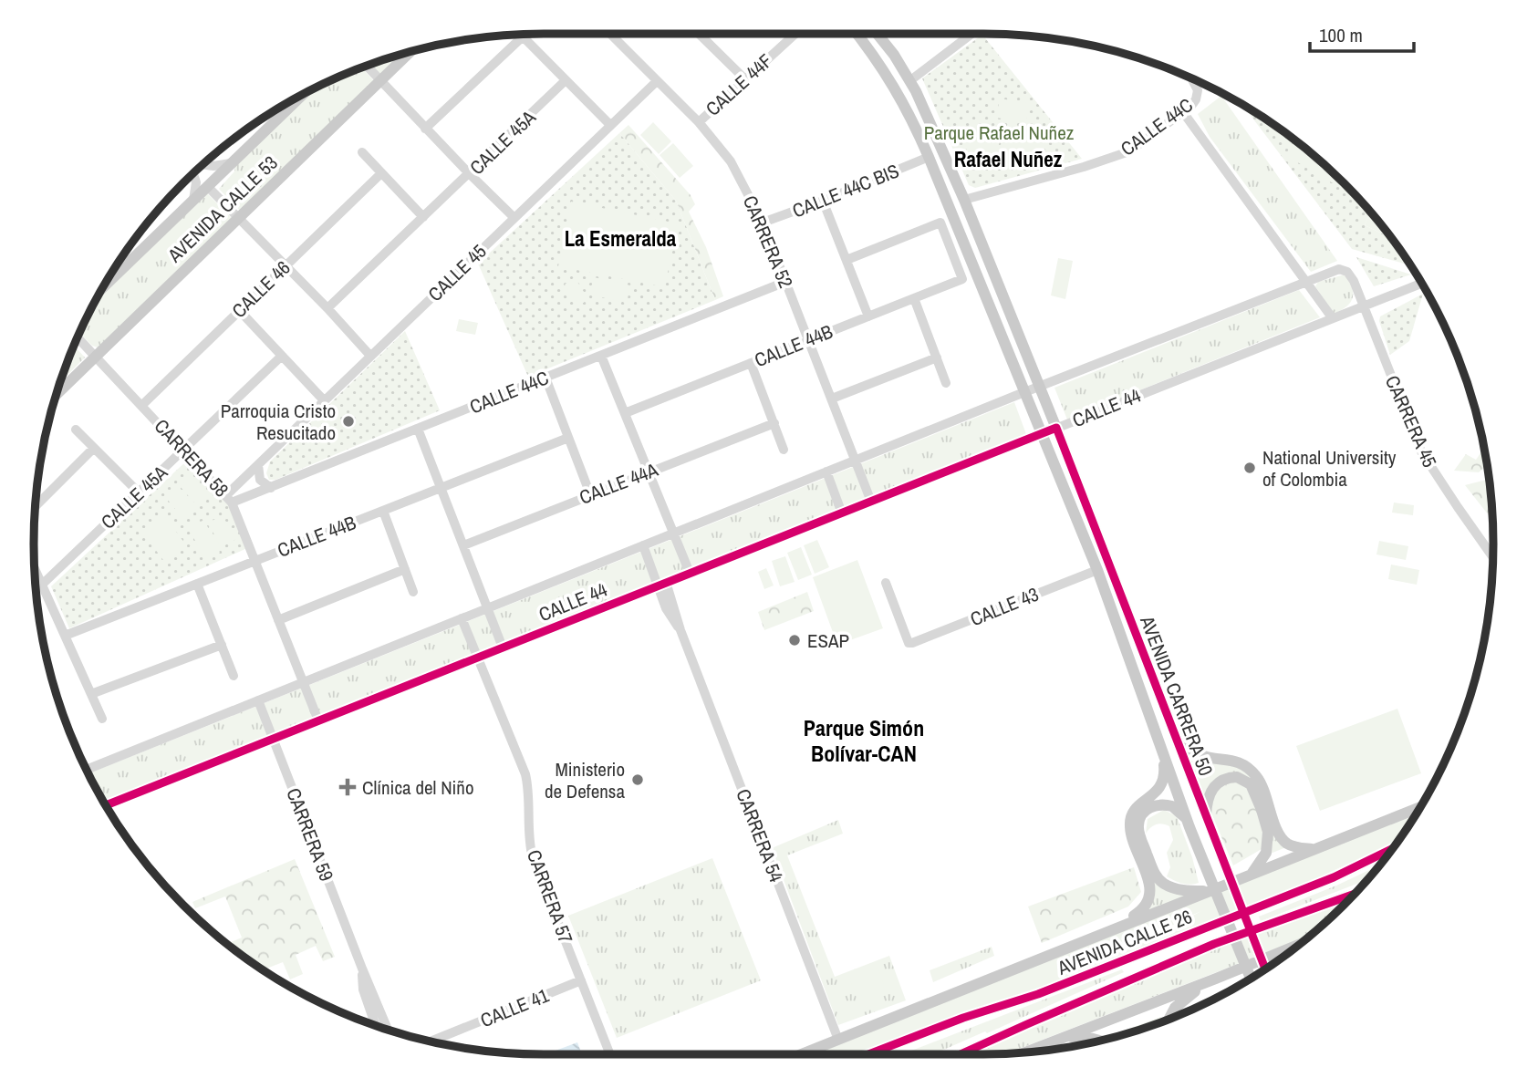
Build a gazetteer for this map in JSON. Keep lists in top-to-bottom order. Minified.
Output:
{"streets":{"main road":["AVENIDA CALLE 53","AVENIDA CARRERA 50","AVENIDA CALLE 26"],"street":["CALLE 44F","CALLE 44C","CALLE 45A","CALLE 44C BIS","CARRERA 52","CALLE 45","CALLE 46","CALLE 44B","CALLE 44","CARRERA 45","CARRERA 58","CALLE 44A","CALLE 43","CARRERA 59","CARRERA 54","CARRERA 57","CALLE 41"]},"crossings":[["CALLE 44F","CARRERA 52"],["CALLE 44C","CARRERA 52"],["CALLE 44C","CALLE 45"],["CALLE 44C","CARRERA 58"],["CALLE 44C","AVENIDA CARRERA 50"],["CALLE 45A","CARRERA 58"],["CALLE 44C BIS","CARRERA 52"],["CALLE 44C BIS","AVENIDA CARRERA 50"],["AVENIDA CALLE 53","CARRERA 58"],["CARRERA 52","CALLE 45"],["CARRERA 52","CALLE 44B"],["CARRERA 52","CALLE 44"],["CALLE 45","CARRERA 58"],["CALLE 46","CARRERA 58"],["CALLE 44B","CARRERA 58"],["CALLE 44","CARRERA 45"],["CALLE 44","CARRERA 58"],["CALLE 44","AVENIDA CARRERA 50"],["CALLE 44","CARRERA 59"],["CALLE 44","CARRERA 54"],["CALLE 44","CARRERA 57"],["CALLE 43","AVENIDA CARRERA 50"],["CARRERA 54","AVENIDA CALLE 26"],["CARRERA 57","CALLE 41"]],"districts":["Rafael Nuñez","La Esmeralda","Parque Simón Bolívar-CAN"],"parks":["Parque Rafael Nuñez"],"places":{"other":["Parroquia Cristo Resucitado","National University of Colombia","ESAP","Ministerio de Defensa"],"health":["Clínica del Niño"]},"scale_bar":"100 m"}
